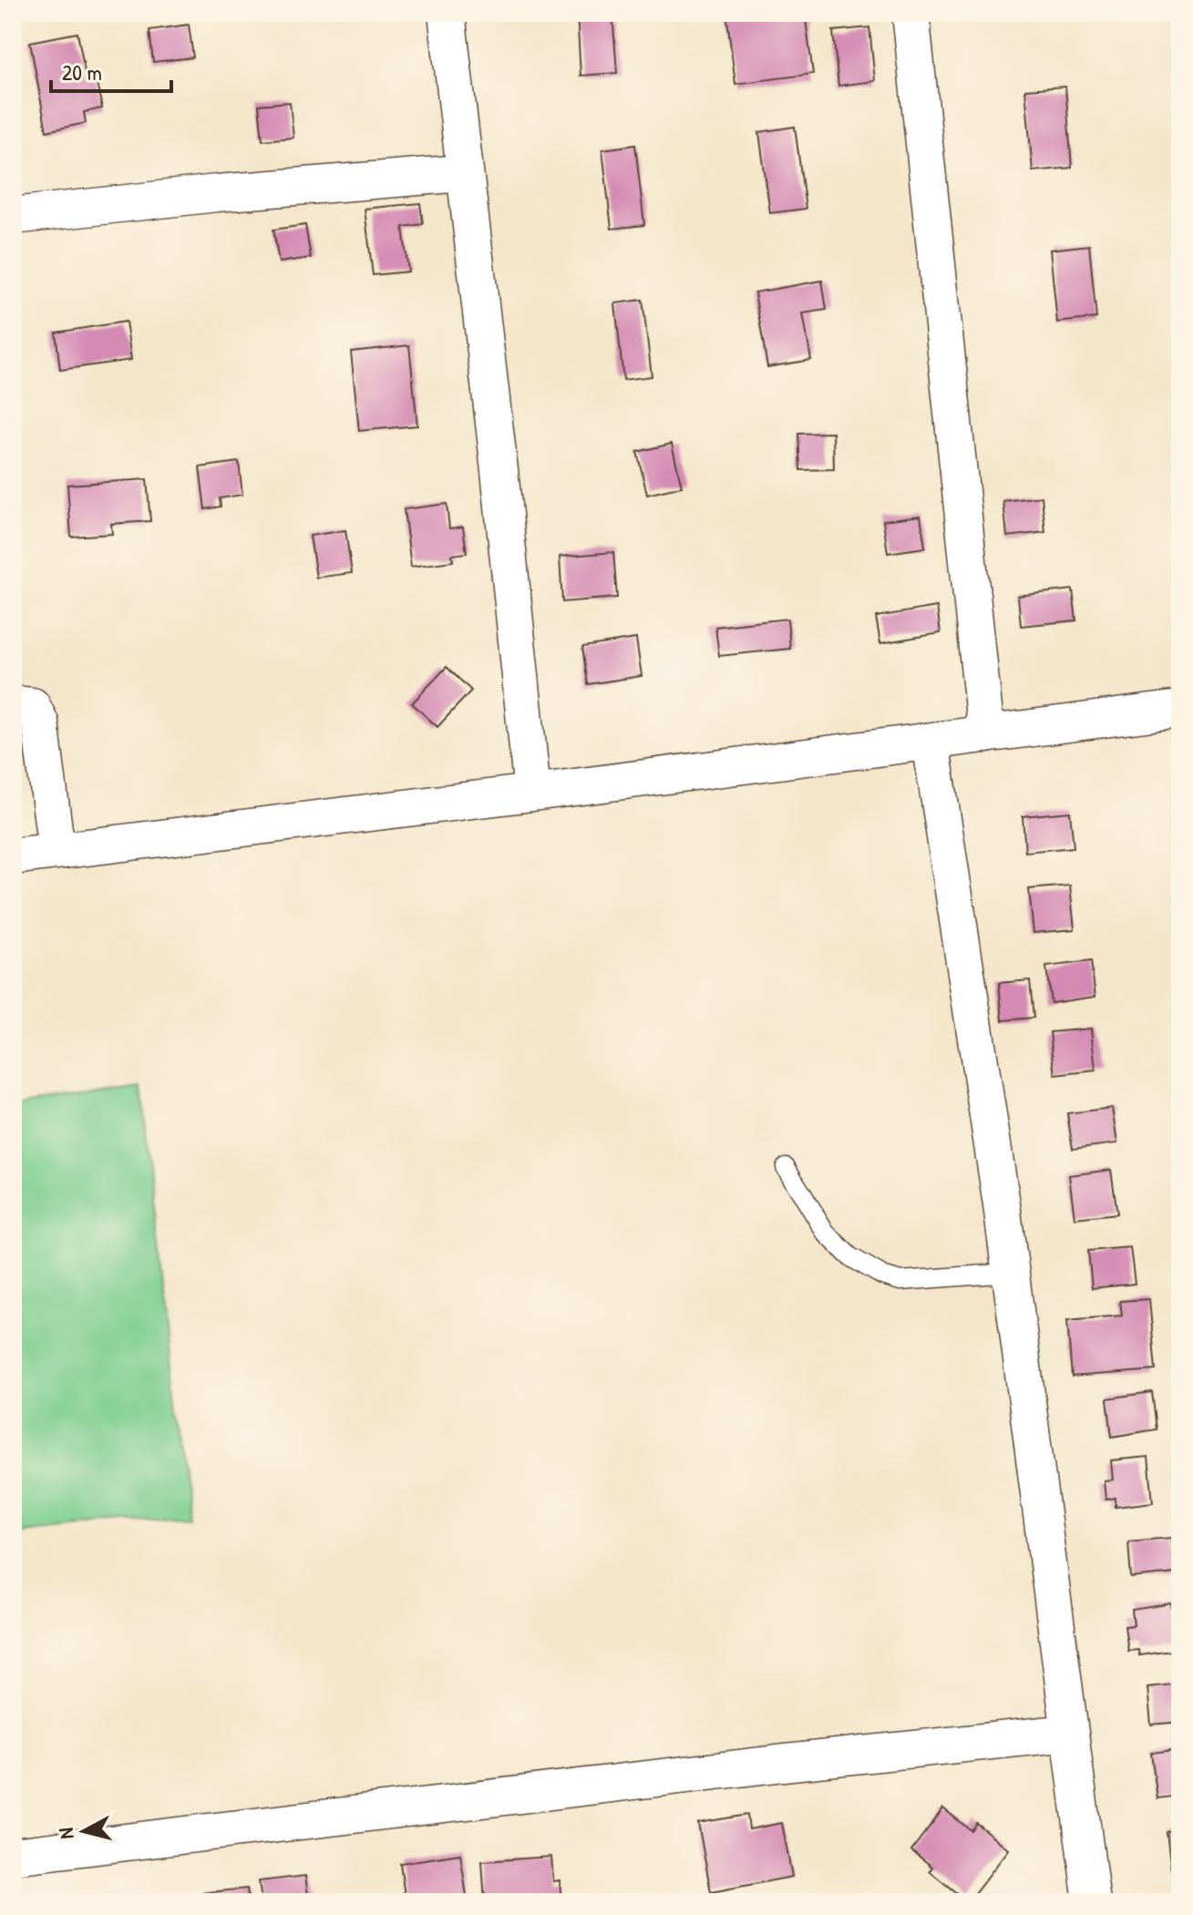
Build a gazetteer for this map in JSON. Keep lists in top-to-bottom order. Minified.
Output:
{"scale_bar":"20 m","north":"left"}
